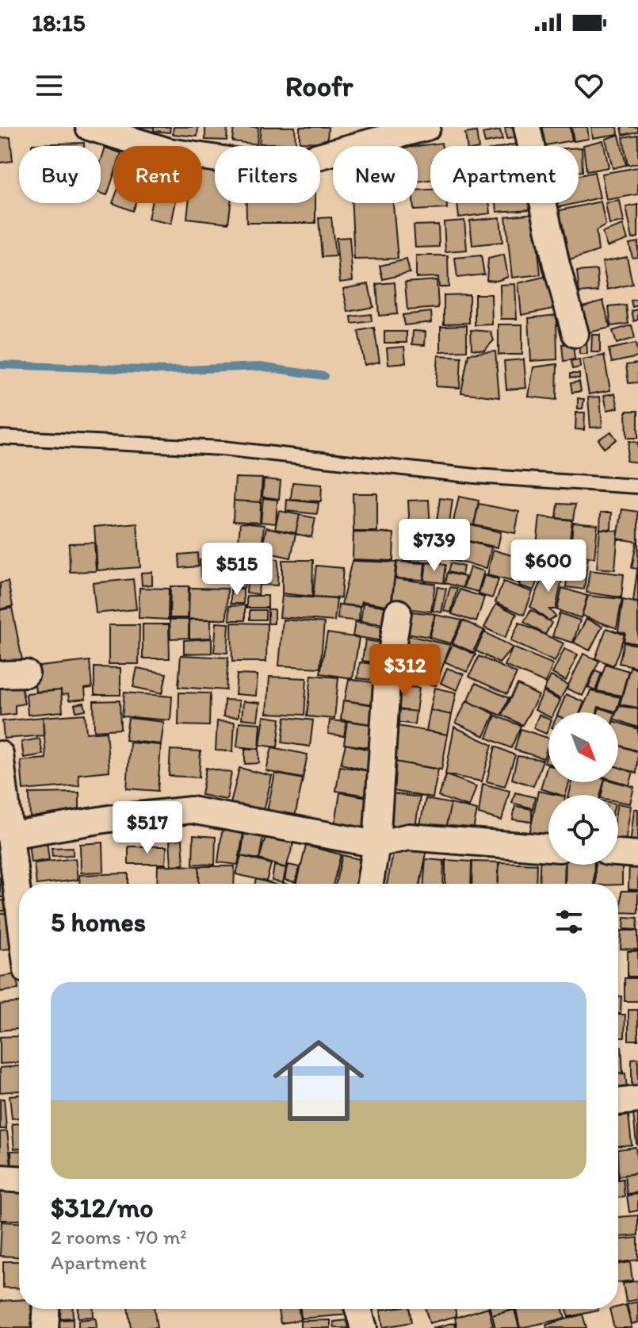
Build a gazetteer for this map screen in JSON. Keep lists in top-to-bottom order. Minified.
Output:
{"north":"bottom right","page":{"status":"18:15","header":"Roofr","chip":["Buy","Rent","Filters","New","Apartment"],"price":["$739","$600","$515","$312","$517"],"heading":"5 homes","list":[{"name":"$312/mo","note":"2 rooms · 70 m² · Apartment"}]}}
